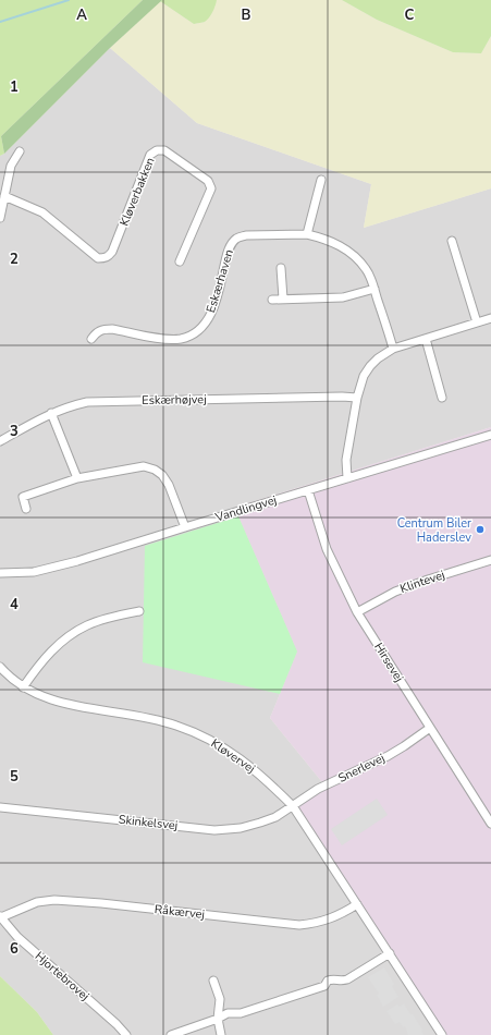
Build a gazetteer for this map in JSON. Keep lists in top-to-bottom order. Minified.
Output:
{"streets":{"street":["Kløverbakken","Eskærhaven","Eskærhøjvej","Vandlingvej","Klintevej","Hirsevej","Kløvervej","Snerlevej","Skinkelsvej","Råkærvej","Hjortebrovej"]},"crossings":[["Vandlingvej","Hirsevej"],["Klintevej","Hirsevej"],["Hirsevej","Snerlevej"],["Kløvervej","Snerlevej"],["Kløvervej","Skinkelsvej"],["Kløvervej","Råkærvej"],["Snerlevej","Skinkelsvej"],["Råkærvej","Hjortebrovej"]],"places":["Centrum Biler Haderslev"],"grid":{"columns":["A","B","C"],"rows":["1","2","3","4","5","6"]}}
